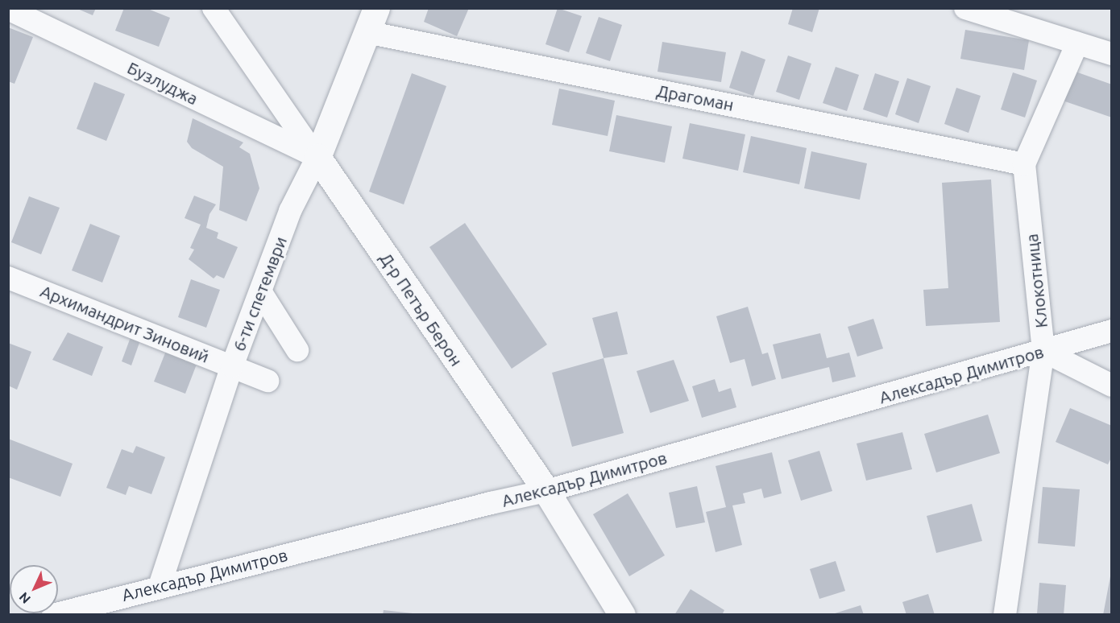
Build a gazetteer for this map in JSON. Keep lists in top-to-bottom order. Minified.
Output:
{"streets":{"street":["Бузлуджа","Драгоман","Клокотница","6-ти спетември","Д-р Петър Берон","Архимандрит Зиновий","Алексадър Димитров"]},"crossings":[["Бузлуджа","6-ти спетември"],["Бузлуджа","Д-р Петър Берон"],["Драгоман","Клокотница"],["Драгоман","6-ти спетември"],["Клокотница","Алексадър Димитров"],["6-ти спетември","Д-р Петър Берон"],["6-ти спетември","Архимандрит Зиновий"],["6-ти спетември","Алексадър Димитров"],["Д-р Петър Берон","Алексадър Димитров"]],"north":"bottom left"}
